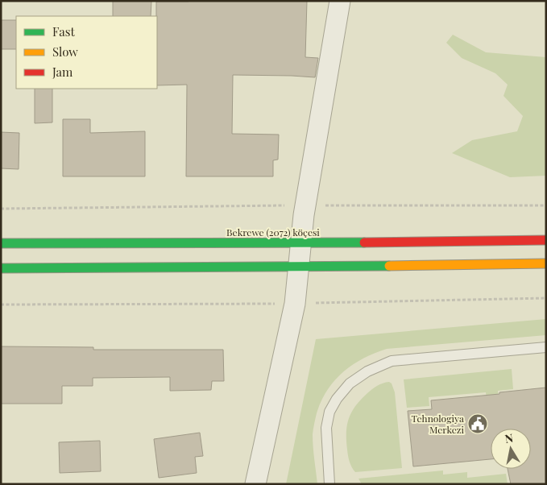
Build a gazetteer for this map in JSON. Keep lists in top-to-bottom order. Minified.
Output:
{"streets":{"main road":["Bekrewe (2072) köçesi"]},"places":{"public building":["Tehnologiya Merkezi"]},"legend":["Fast","Slow","Jam"],"north":"top"}
